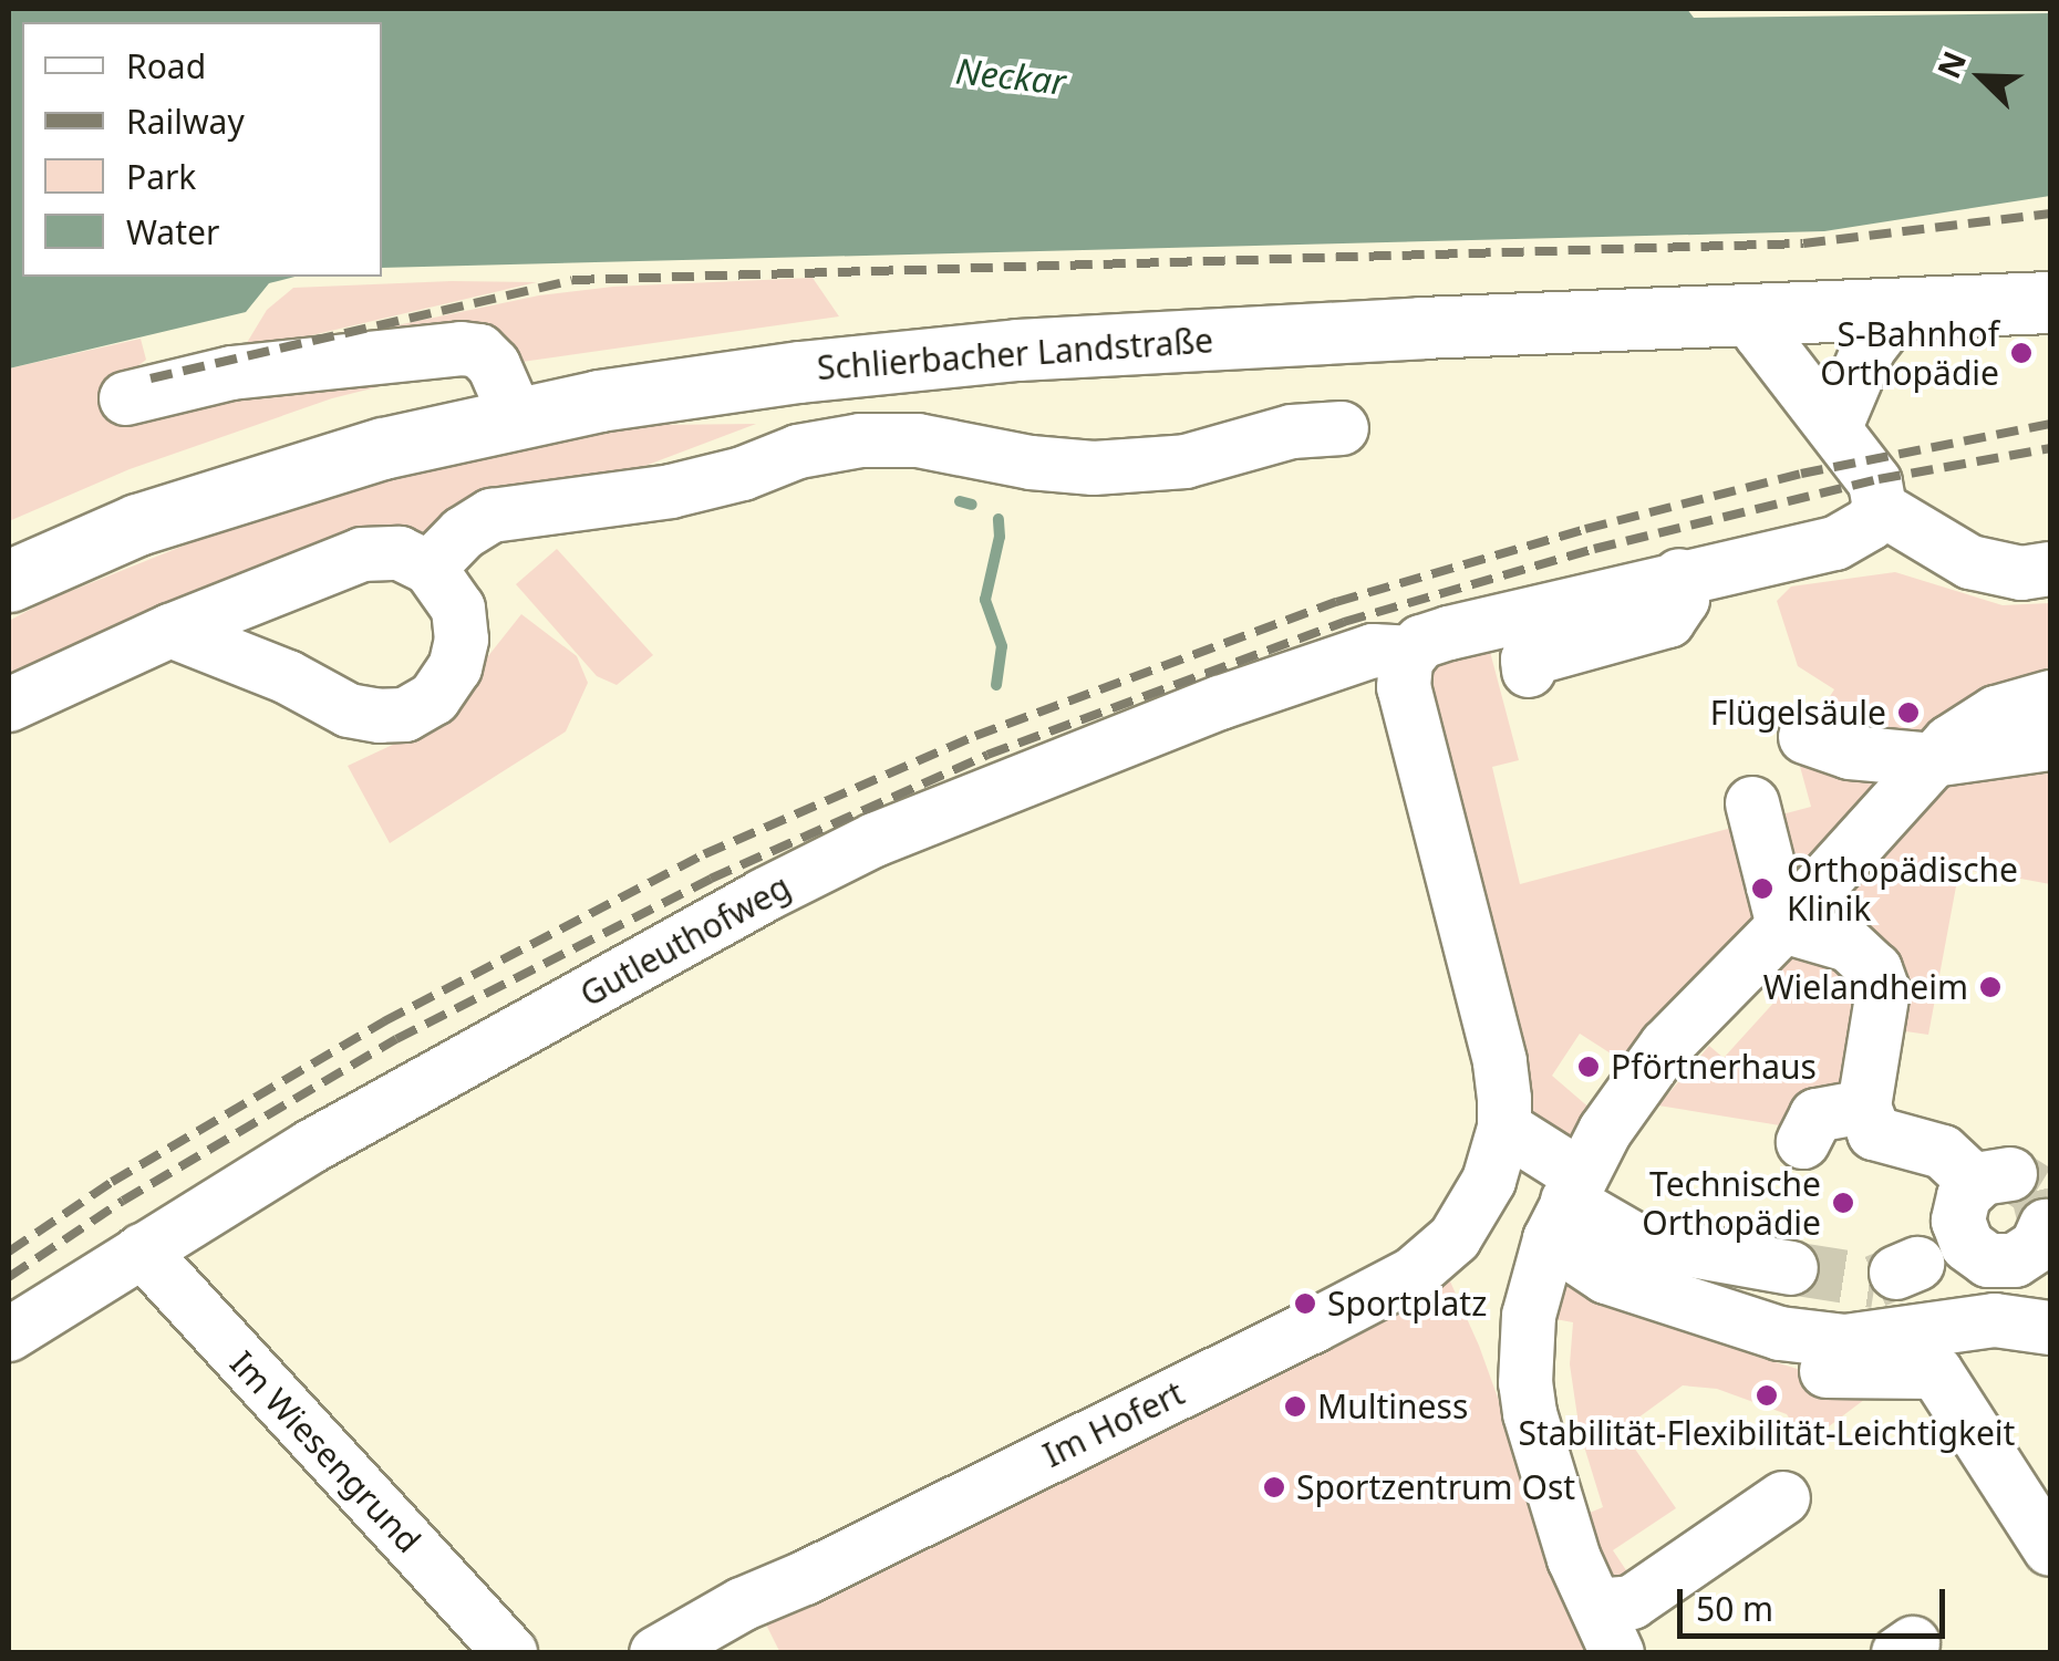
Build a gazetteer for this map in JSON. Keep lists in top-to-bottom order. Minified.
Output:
{"streets":{"main road":["Schlierbacher Landstraße"],"street":["Gutleuthofweg","Im Hofert","Im Wiesengrund"]},"crossings":[["Gutleuthofweg","Im Hofert"],["Gutleuthofweg","Im Wiesengrund"]],"water":["Neckar"],"places":["S-Bahnhof Orthopädie","Flügelsäule","Orthopädische Klinik","Wielandheim","Pförtnerhaus","Technische Orthopädie","Sportplatz","Stabilität-Flexibilität-Leichtigkeit","Multiness","Sportzentrum Ost"],"legend":["Road","Railway","Park","Water"],"scale_bar":"50 m","north":"top left"}
